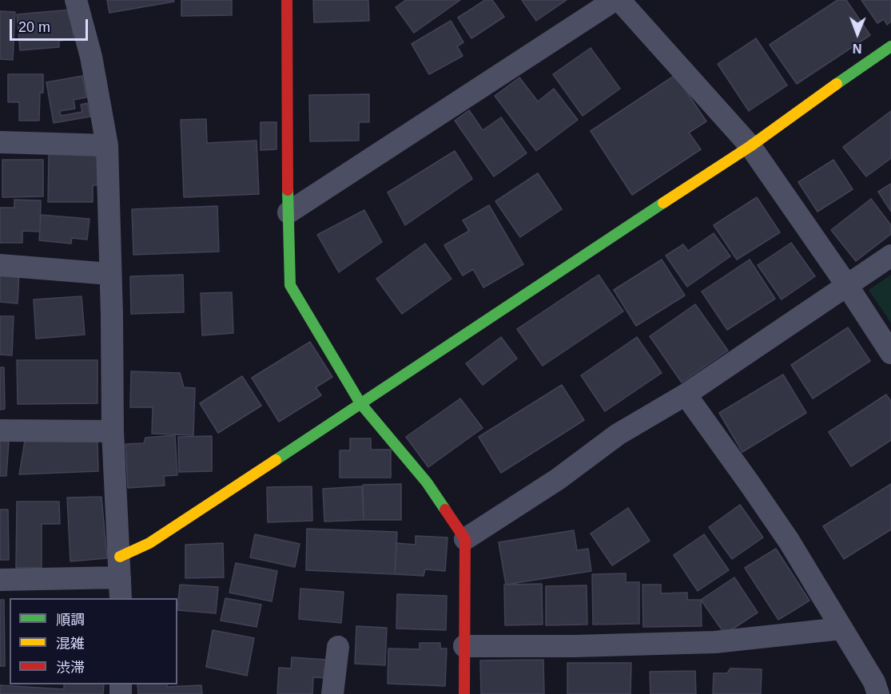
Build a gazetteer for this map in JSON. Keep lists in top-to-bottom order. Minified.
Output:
{"legend":["順調","混雑","渋滞"],"scale_bar":"20 m","north":"bottom"}
